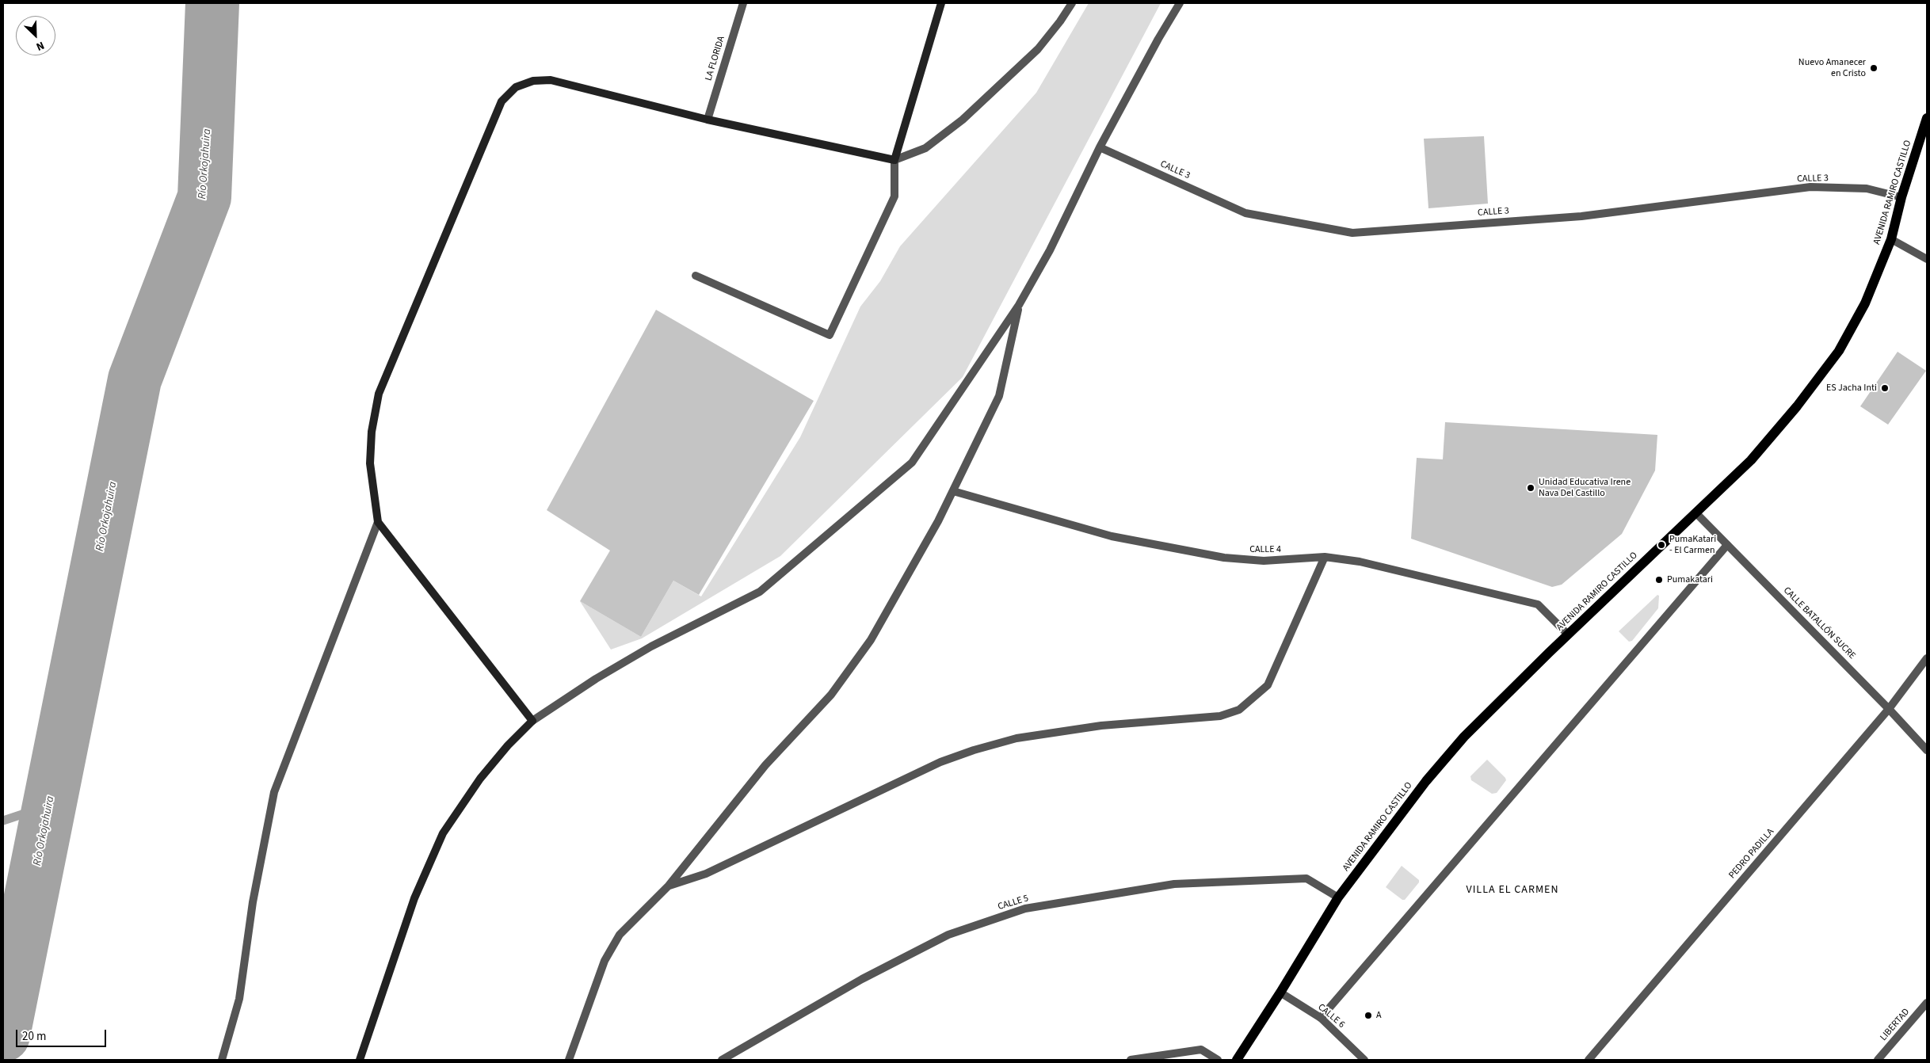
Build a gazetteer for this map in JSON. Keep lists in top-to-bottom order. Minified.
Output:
{"streets":{"main road":["AVENIDA RAMIRO CASTILLO"],"street":["LA FLORIDA","CALLE 3","CALLE 4","CALLE BATALLÓN SUCRE","PEDRO PADILLA","CALLE 5","CALLE 6","LIBERTAD"]},"crossings":[["CALLE 3","AVENIDA RAMIRO CASTILLO"],["AVENIDA RAMIRO CASTILLO","CALLE 4"],["AVENIDA RAMIRO CASTILLO","CALLE BATALLÓN SUCRE"],["AVENIDA RAMIRO CASTILLO","CALLE 5"],["AVENIDA RAMIRO CASTILLO","CALLE 6"],["CALLE BATALLÓN SUCRE","PEDRO PADILLA"]],"districts":["VILLA EL CARMEN"],"water":["Río Orkojahuira"],"places":["Nuevo Amanecer en Cristo","ES Jacha Inti","Unidad Educativa Irene Nava Del Castillo","PumaKatari - El Carmen","Pumakatari","A"],"scale_bar":"20 m","north":"bottom right"}
